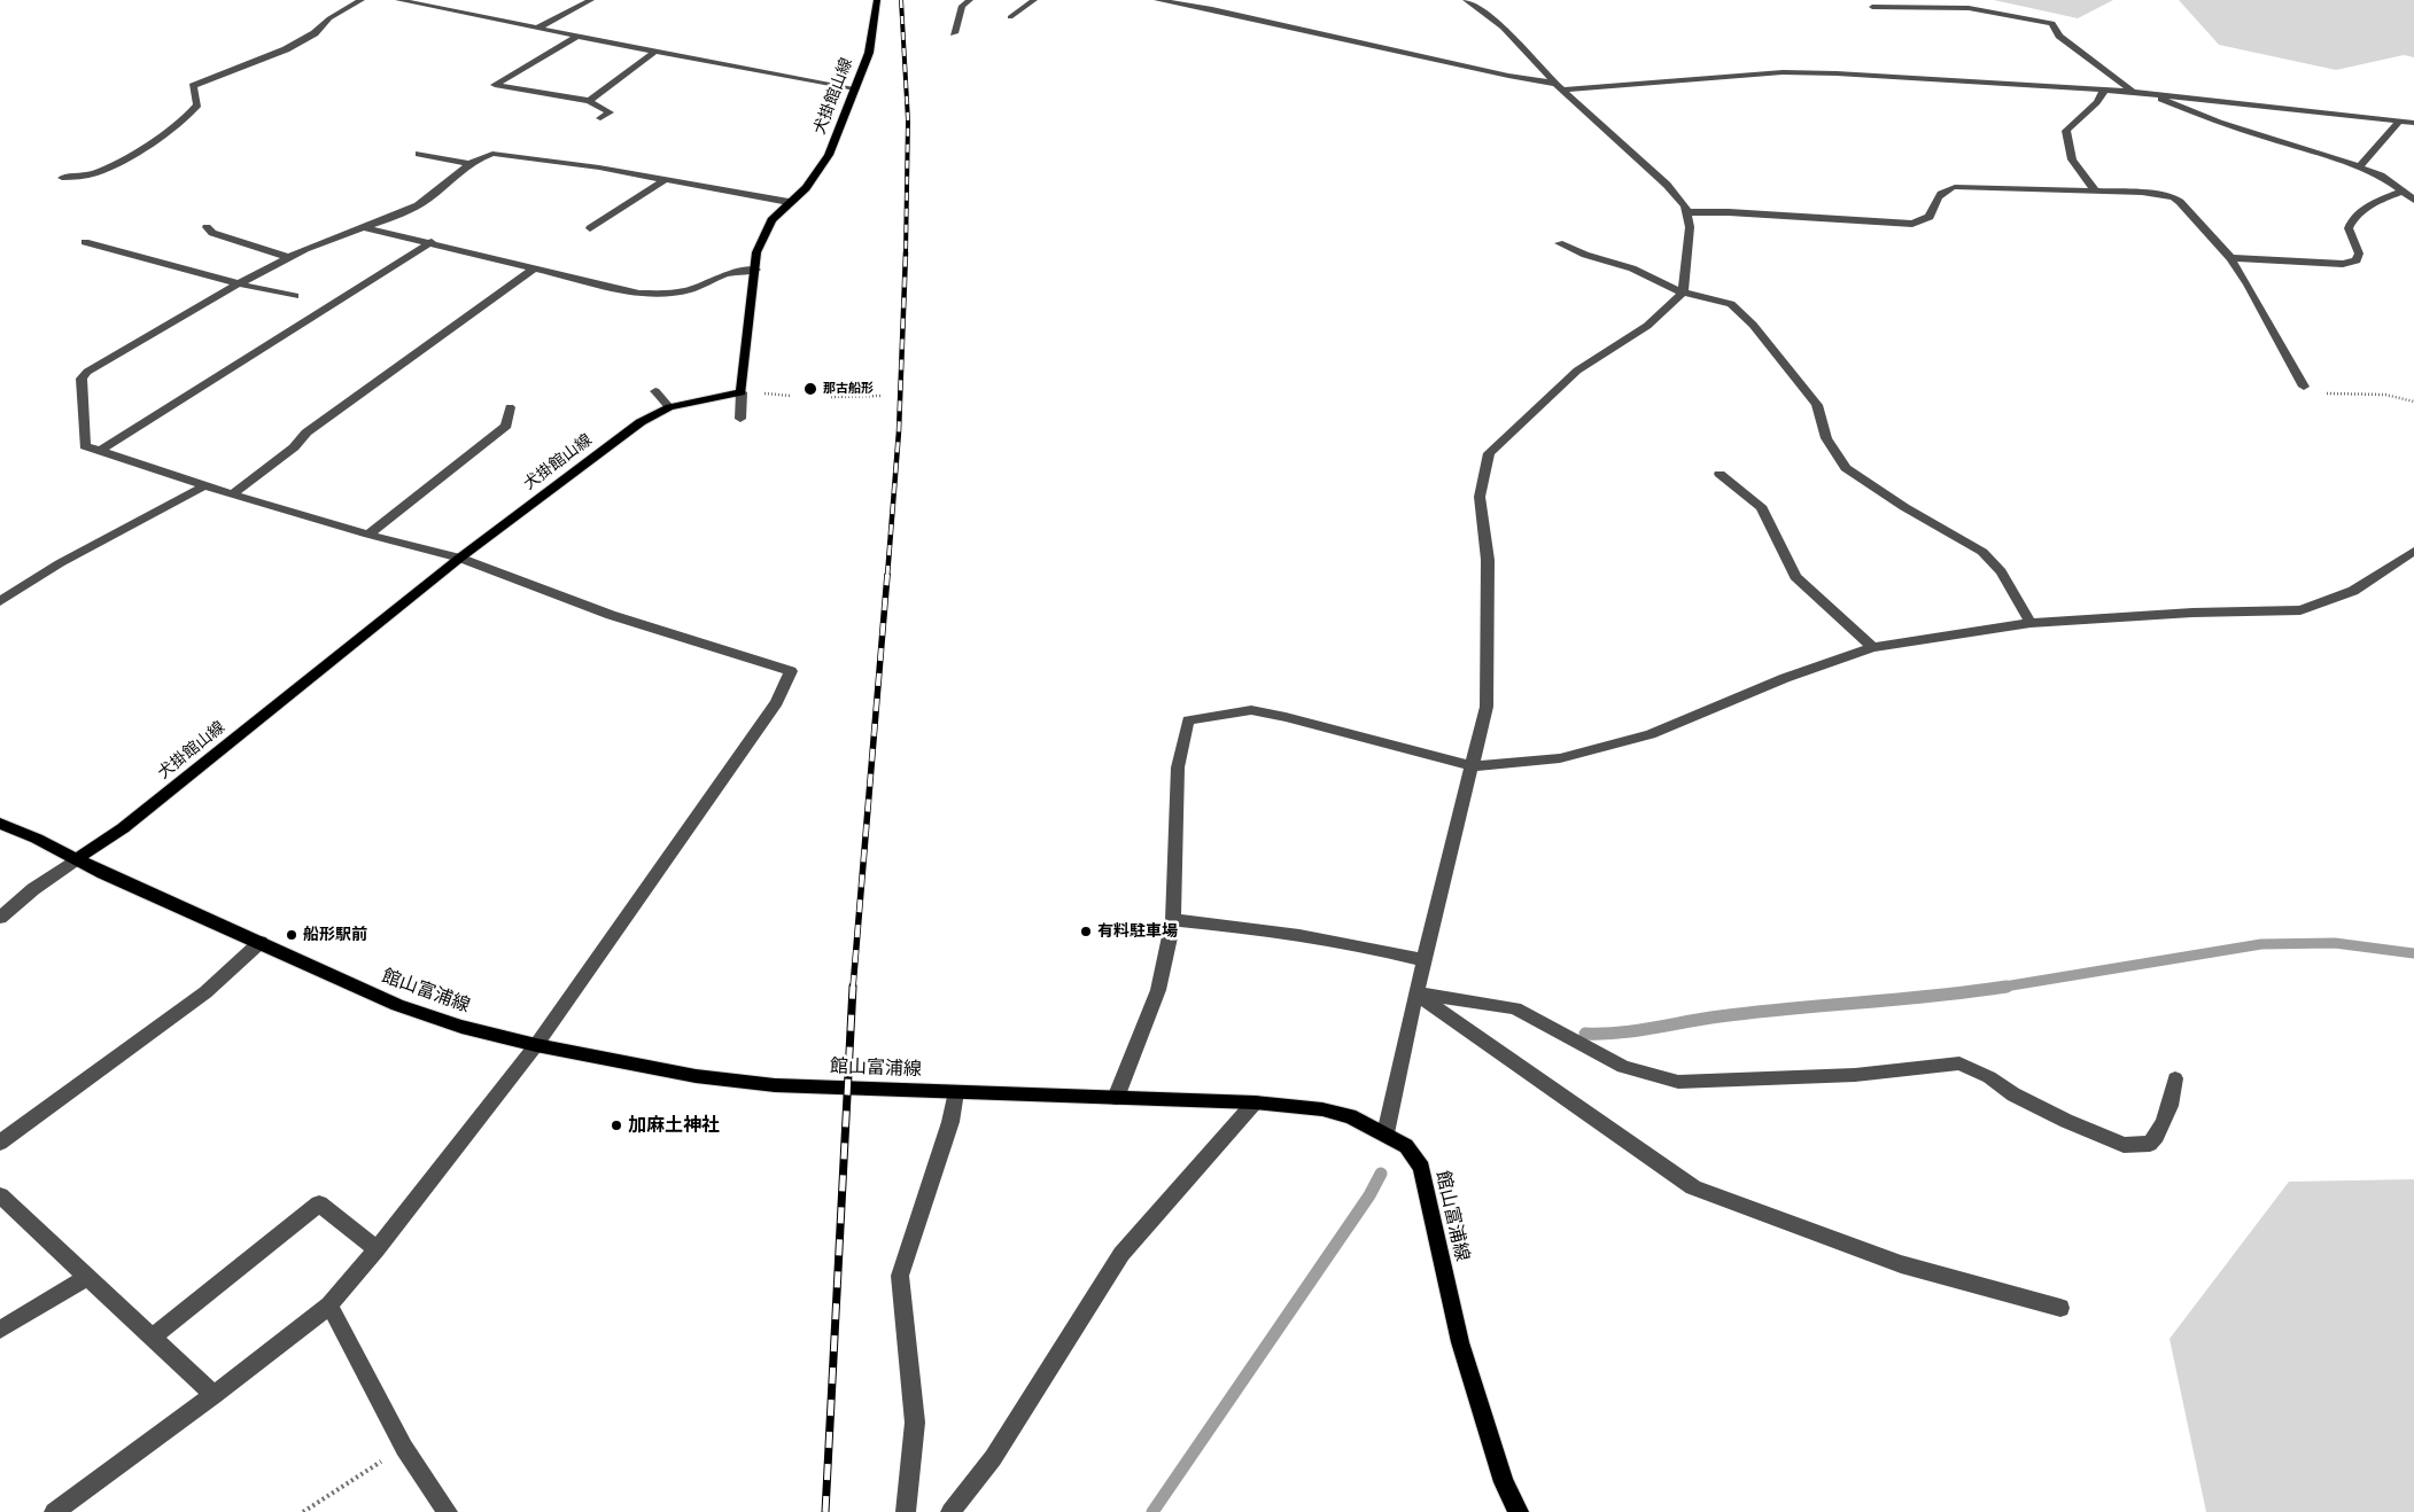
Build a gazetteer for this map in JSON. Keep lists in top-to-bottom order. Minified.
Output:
{"streets":{"main road":["犬掛館山線","館山富浦線"]},"crossings":[["犬掛館山線","館山富浦線"]],"places":["那古船形","有料駐車場","船形駅前","加麻土神社"]}
